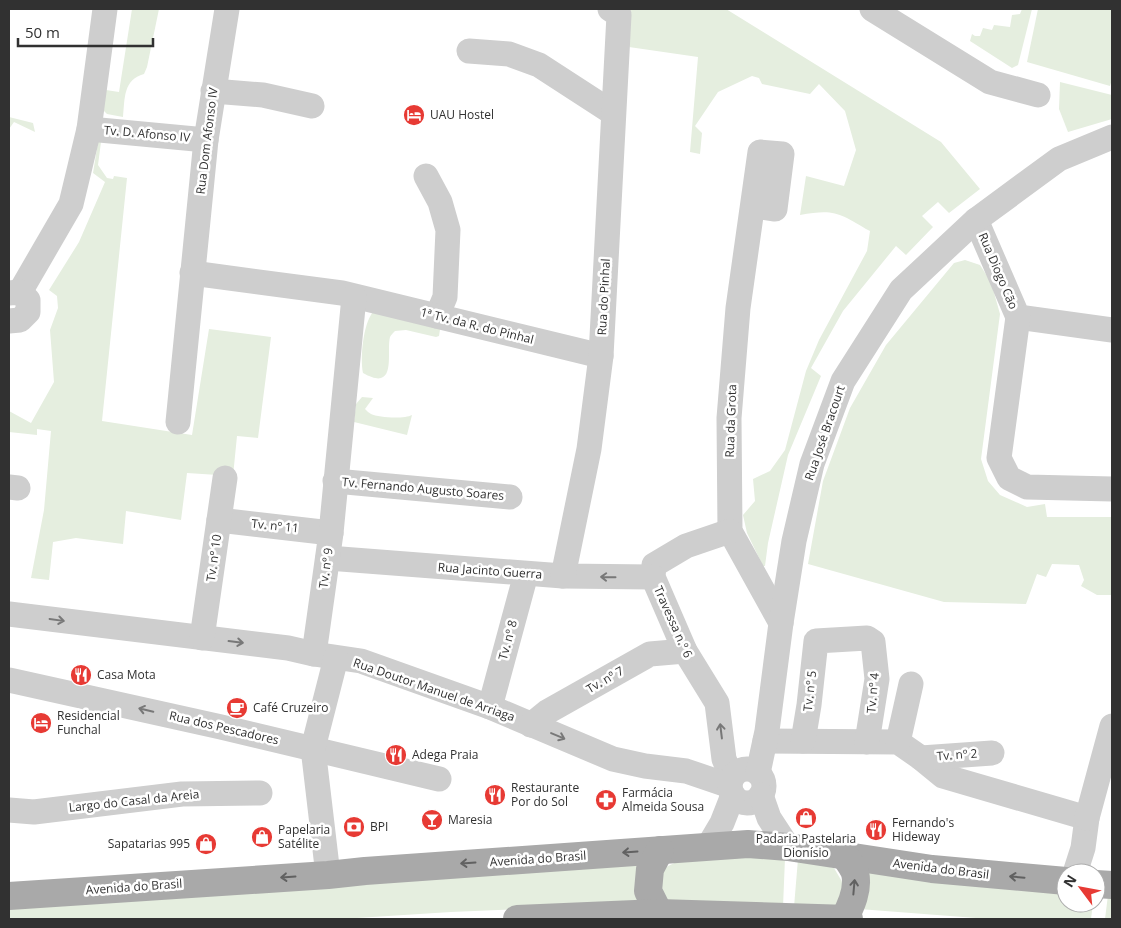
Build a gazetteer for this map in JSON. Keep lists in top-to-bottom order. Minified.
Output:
{"streets":{"main road":["Avenida do Brasil"],"street":["Tv. D. Afonso IV","Rua Dom Afonso IV","Rua Diogo Cão","Rua do Pinhal","1ª Tv. da R. do Pinhal","Rua da Grota","Rua José Bracourt","Tv. Fernando Augusto Soares","Tv. nº 11","Tv. nº 10","Tv. nº 9","Rua Jacinto Guerra","Travessa n.º 6","Tv. nº 8","Tv. nº 7","Rua Doutor Manuel de Arriaga","Tv. nº 5","Tv. nº 4","Rua dos Pescadores","Tv. nº 2","Largo do Casal da Areia"]},"crossings":[["Tv. D. Afonso IV","Rua Dom Afonso IV"],["Rua Diogo Cão","Rua José Bracourt"],["Rua do Pinhal","1ª Tv. da R. do Pinhal"],["Rua do Pinhal","Rua Jacinto Guerra"],["1ª Tv. da R. do Pinhal","Tv. nº 9"],["Rua da Grota","Rua José Bracourt"],["Rua José Bracourt","Rua Doutor Manuel de Arriaga"],["Tv. Fernando Augusto Soares","Tv. nº 9"],["Tv. nº 11","Tv. nº 10"],["Tv. nº 11","Tv. nº 9"],["Tv. nº 10","Rua Doutor Manuel de Arriaga"],["Tv. nº 9","Rua Jacinto Guerra"],["Tv. nº 9","Rua Doutor Manuel de Arriaga"],["Tv. nº 9","Rua dos Pescadores"],["Rua Jacinto Guerra","Travessa n.º 6"],["Rua Jacinto Guerra","Tv. nº 8"],["Travessa n.º 6","Tv. nº 7"],["Travessa n.º 6","Rua Doutor Manuel de Arriaga"],["Tv. nº 8","Rua Doutor Manuel de Arriaga"],["Tv. nº 7","Rua Doutor Manuel de Arriaga"],["Tv. nº 5","Tv. nº 4"]],"one_way":["Travessa n.º 6","Rua Doutor Manuel de Arriaga","Rua dos Pescadores","Avenida do Brasil"],"places":{"hotel":["UAU Hostel","Residencial Funchal"],"restaurant":["Casa Mota","Adega Praia","Restaurante Por do Sol","Fernando's Hideway"],"cafe":["Café Cruzeiro"],"pharmacy":["Farmácia Almeida Sousa"],"shop":["Padaria Pastelaria Dionísio","Papelaria Satélite","Sapatarias 995"],"bar":["Maresia"],"bank":["BPI"]},"scale_bar":"50 m","north":"top left"}
